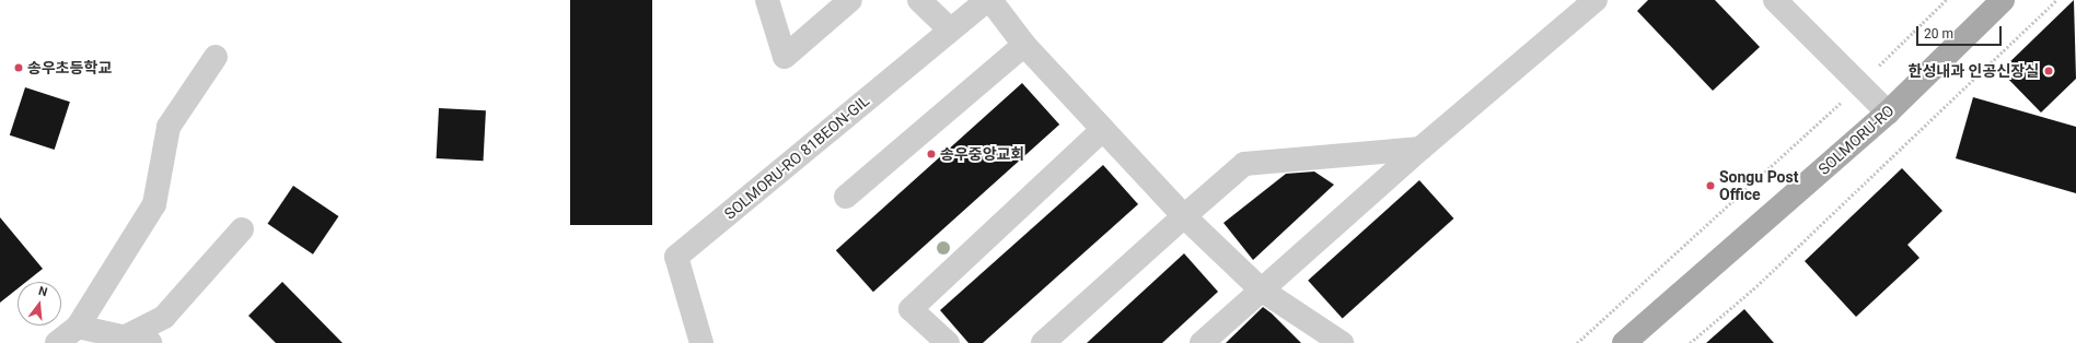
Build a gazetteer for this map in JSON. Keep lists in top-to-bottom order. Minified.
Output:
{"streets":{"main road":["SOLMORU-RO"],"street":["SOLMORU-RO 81BEON-GIL"]},"places":["송우초등학교","한성내과 인공신장실","송우중앙교회","Songu Post Office"],"scale_bar":"20 m","north":"top"}
